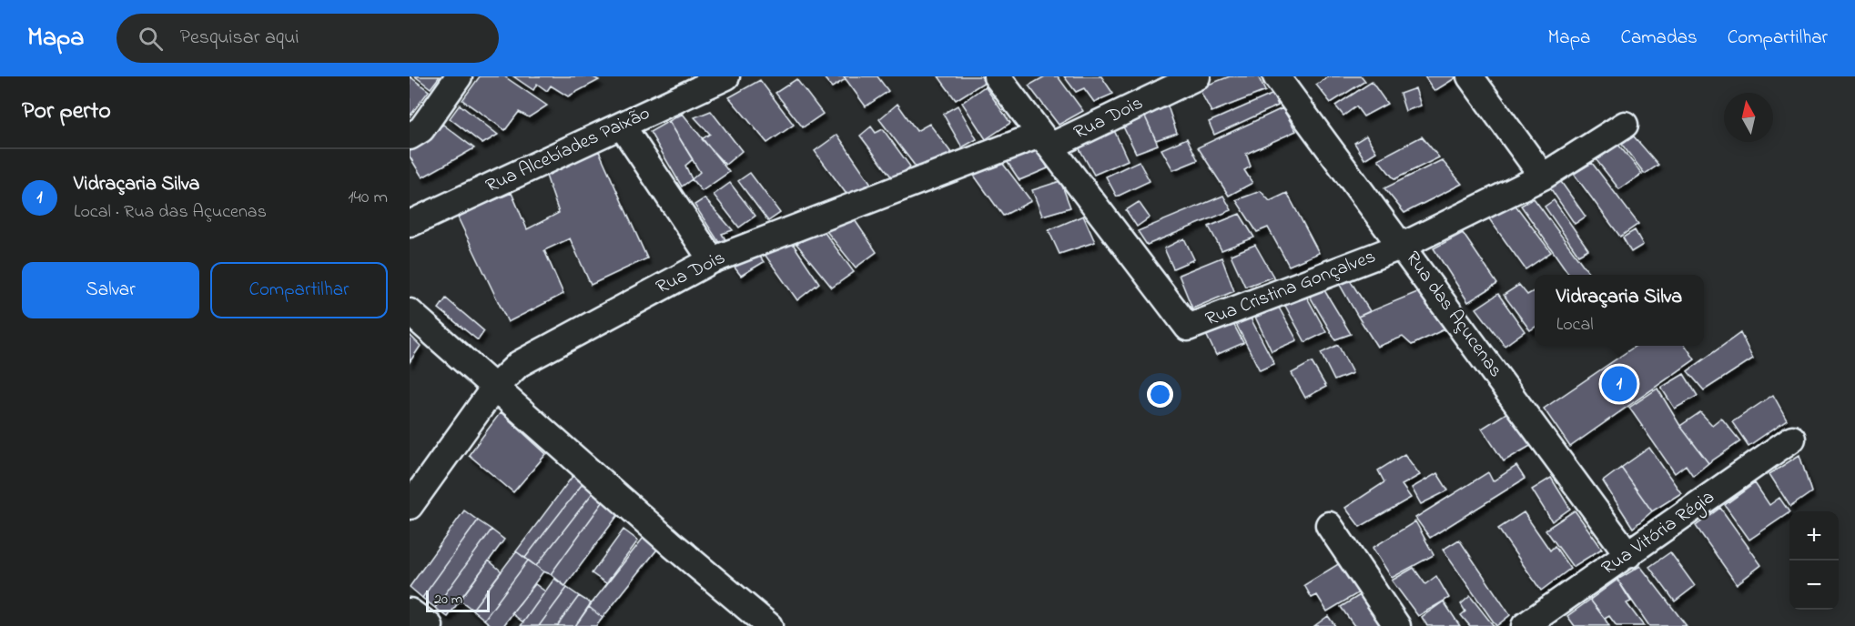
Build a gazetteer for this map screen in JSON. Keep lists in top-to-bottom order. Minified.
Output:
{"streets":{"street":["Rua Dois","Rua Alcebíades Paixão","Rua Cristina Gonçalves","Rua das Açucenas","Rua Vitória Régia"]},"crossings":[["Rua Dois","Rua Cristina Gonçalves"],["Rua Cristina Gonçalves","Rua das Açucenas"],["Rua das Açucenas","Rua Vitória Régia"]],"scale_bar":"20 m","north":"top","page":{"header":"Mapa","search":"Pesquisar aqui","nav":["Mapa","Camadas","Compartilhar"],"heading":"Por perto","list":[{"mark":"1","name":"Vidraçaria Silva","note":"Local · Rua das Açucenas","value":"140 m"}],"buttons":["Salvar","Compartilhar"],"popup":["Vidraçaria Silva","Local"],"pins":"1","map_buttons":["+","−"],"scale":"20 m"}}
